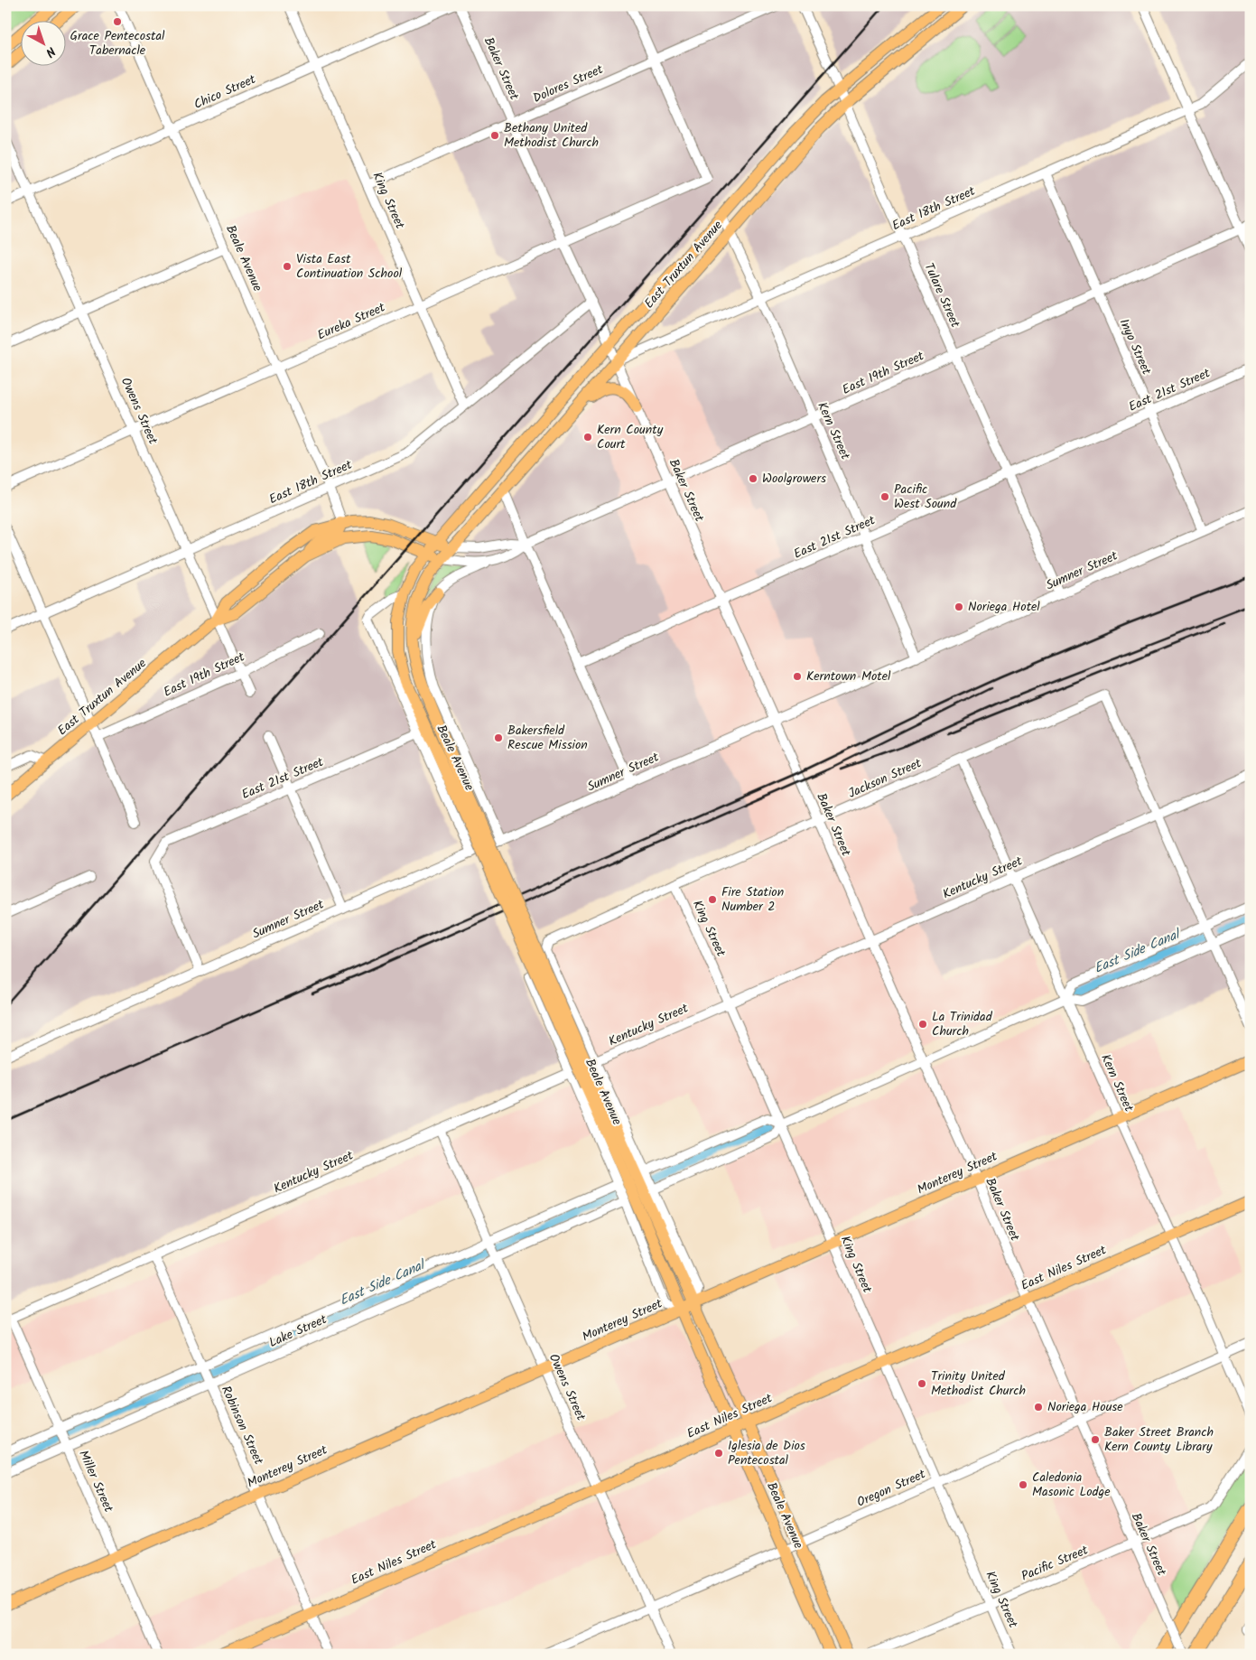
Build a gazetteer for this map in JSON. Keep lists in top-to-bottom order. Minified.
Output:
{"streets":{"main road":["Beale Avenue","East Truxtun Avenue","Monterey Street","East Niles Street"],"street":["Baker Street","Dolores Street","Chico Street","King Street","East 18th Street","Tulare Street","Eureka Street","Inyo Street","East 19th Street","East 21st Street","Owens Street","Kern Street","Sumner Street","Jackson Street","Kentucky Street","Lake Street","Robinson Street","Miller Street","Oregon Street","Pacific Street"]},"crossings":[["Baker Street","Dolores Street"],["Baker Street","East 18th Street"],["Baker Street","East Truxtun Avenue"],["Baker Street","Eureka Street"],["Baker Street","East 19th Street"],["Baker Street","East 21st Street"],["Baker Street","Sumner Street"],["Baker Street","Jackson Street"],["Baker Street","Kentucky Street"],["Baker Street","Monterey Street"],["Baker Street","East Niles Street"],["Baker Street","Oregon Street"],["Baker Street","Pacific Street"],["Dolores Street","King Street"],["Dolores Street","Eureka Street"],["Chico Street","King Street"],["Chico Street","Beale Avenue"],["Chico Street","Owens Street"],["King Street","East 18th Street"],["King Street","Eureka Street"],["King Street","Jackson Street"],["King Street","Kentucky Street"],["King Street","Monterey Street"],["King Street","East Niles Street"],["King Street","Oregon Street"],["King Street","Pacific Street"],["East 18th Street","Beale Avenue"],["East 18th Street","East Truxtun Avenue"],["East 18th Street","Tulare Street"],["East 18th Street","Inyo Street"],["East 18th Street","Owens Street"],["East 18th Street","Kern Street"],["Beale Avenue","East Truxtun Avenue"],["Beale Avenue","Eureka Street"],["Beale Avenue","East 19th Street"],["Beale Avenue","Sumner Street"],["Beale Avenue","Monterey Street"],["Beale Avenue","East Niles Street"],["Beale Avenue","Oregon Street"],["East Truxtun Avenue","Tulare Street"],["East Truxtun Avenue","East 19th Street"],["East Truxtun Avenue","Owens Street"],["East Truxtun Avenue","Kern Street"],["Tulare Street","East 19th Street"],["Tulare Street","East 21st Street"],["Tulare Street","Sumner Street"],["Eureka Street","Owens Street"],["Inyo Street","East 19th Street"],["Inyo Street","East 21st Street"],["Inyo Street","Sumner Street"],["East 19th Street","Owens Street"],["East 19th Street","Kern Street"],["East 21st Street","Kern Street"],["East 21st Street","Sumner Street"],["Owens Street","Kentucky Street"],["Owens Street","Monterey Street"],["Owens Street","East Niles Street"],["Owens Street","Lake Street"],["Owens Street","Oregon Street"],["Kern Street","Sumner Street"],["Kern Street","Jackson Street"],["Kern Street","Kentucky Street"],["Kern Street","Monterey Street"],["Kern Street","East Niles Street"],["Kern Street","Oregon Street"],["Jackson Street","Kentucky Street"],["Kentucky Street","Robinson Street"],["Kentucky Street","Miller Street"],["Monterey Street","Robinson Street"],["Monterey Street","Miller Street"],["East Niles Street","Robinson Street"],["Lake Street","Robinson Street"],["Lake Street","Miller Street"]],"water":["East Side Canal"],"places":["Grace Pentecostal Tabernacle","Bethany United Methodist Church","Vista East Continuation School","Kern County Court","Woolgrowers","Pacific West Sound","Noriega Hotel","Kerntown Motel","Bakersfield Rescue Mission","Fire Station Number 2","La Trinidad Church","Trinity United Methodist Church","Noriega House","Baker Street Branch Kern County Library","Iglesia de Dios Pentecostal","Caledonia Masonic Lodge"],"north":"bottom right"}
